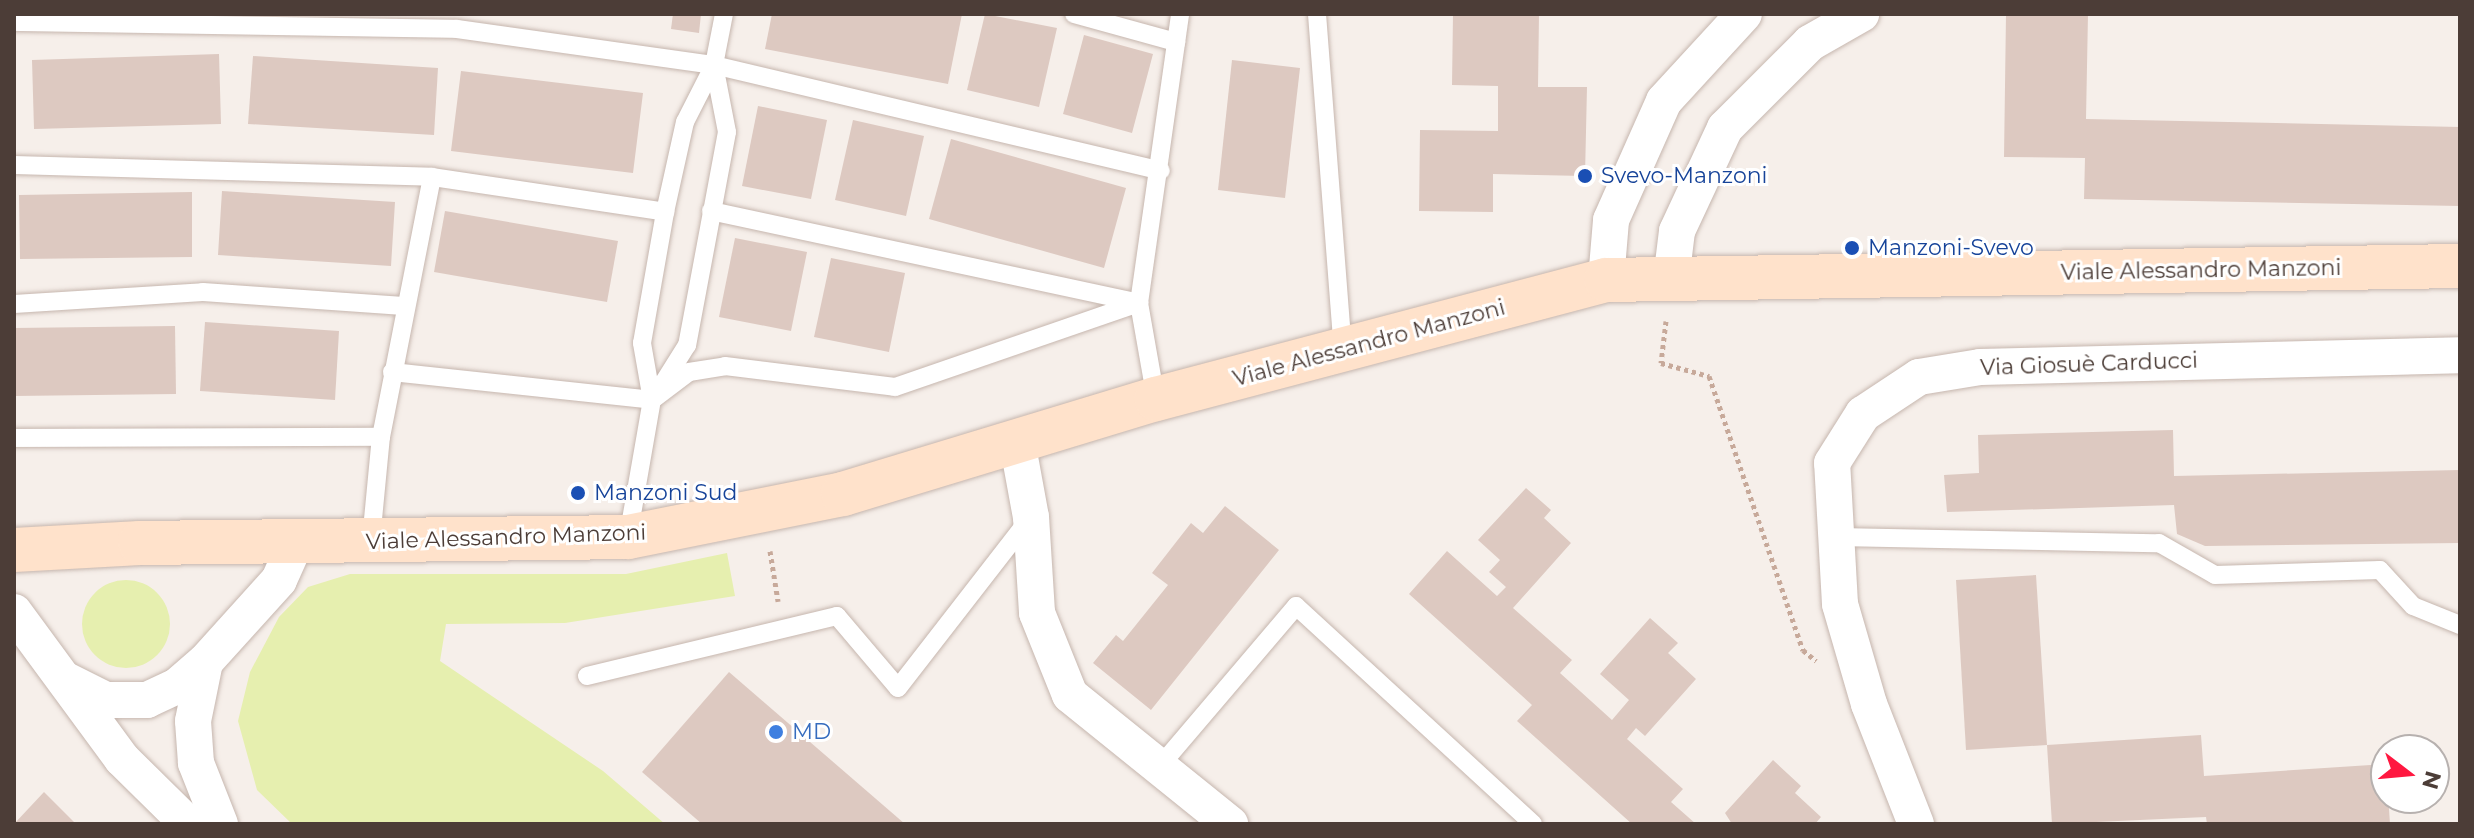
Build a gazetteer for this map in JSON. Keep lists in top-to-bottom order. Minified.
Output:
{"streets":{"street":["Viale Alessandro Manzoni","Via Giosuè Carducci"]},"places":["Svevo-Manzoni","Manzoni-Svevo","Manzoni Sud","MD"],"north":"right"}
